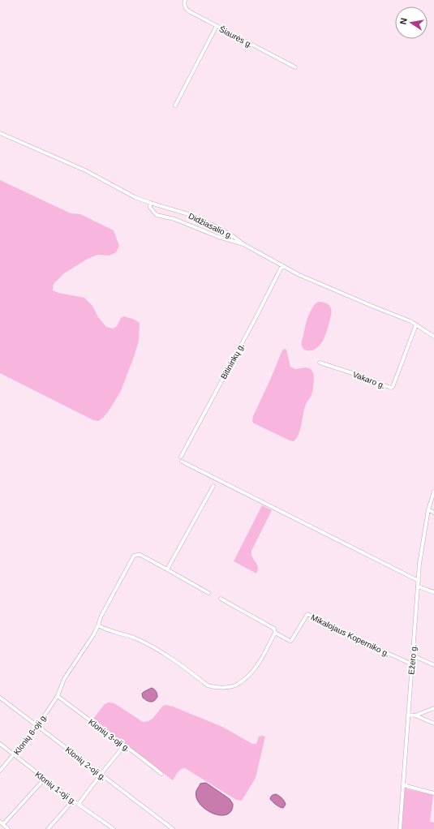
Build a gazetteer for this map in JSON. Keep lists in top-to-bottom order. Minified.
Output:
{"streets":{"street":["Šiaurės g.","Didžiasalio g.","Bitininkų g.","Vakaro g.","Mikalojaus Koperniko g.","Ežero g.","Klonių 6-oji g.","Klonių 3-oji g.","Klonių 2-oji g.","Klonių 1-oji g."]},"crossings":[["Didžiasalio g.","Bitininkų g."],["Didžiasalio g.","Vakaro g."],["Mikalojaus Koperniko g.","Ežero g."],["Klonių 6-oji g.","Klonių 3-oji g."],["Klonių 6-oji g.","Klonių 2-oji g."],["Klonių 6-oji g.","Klonių 1-oji g."]],"north":"left"}
